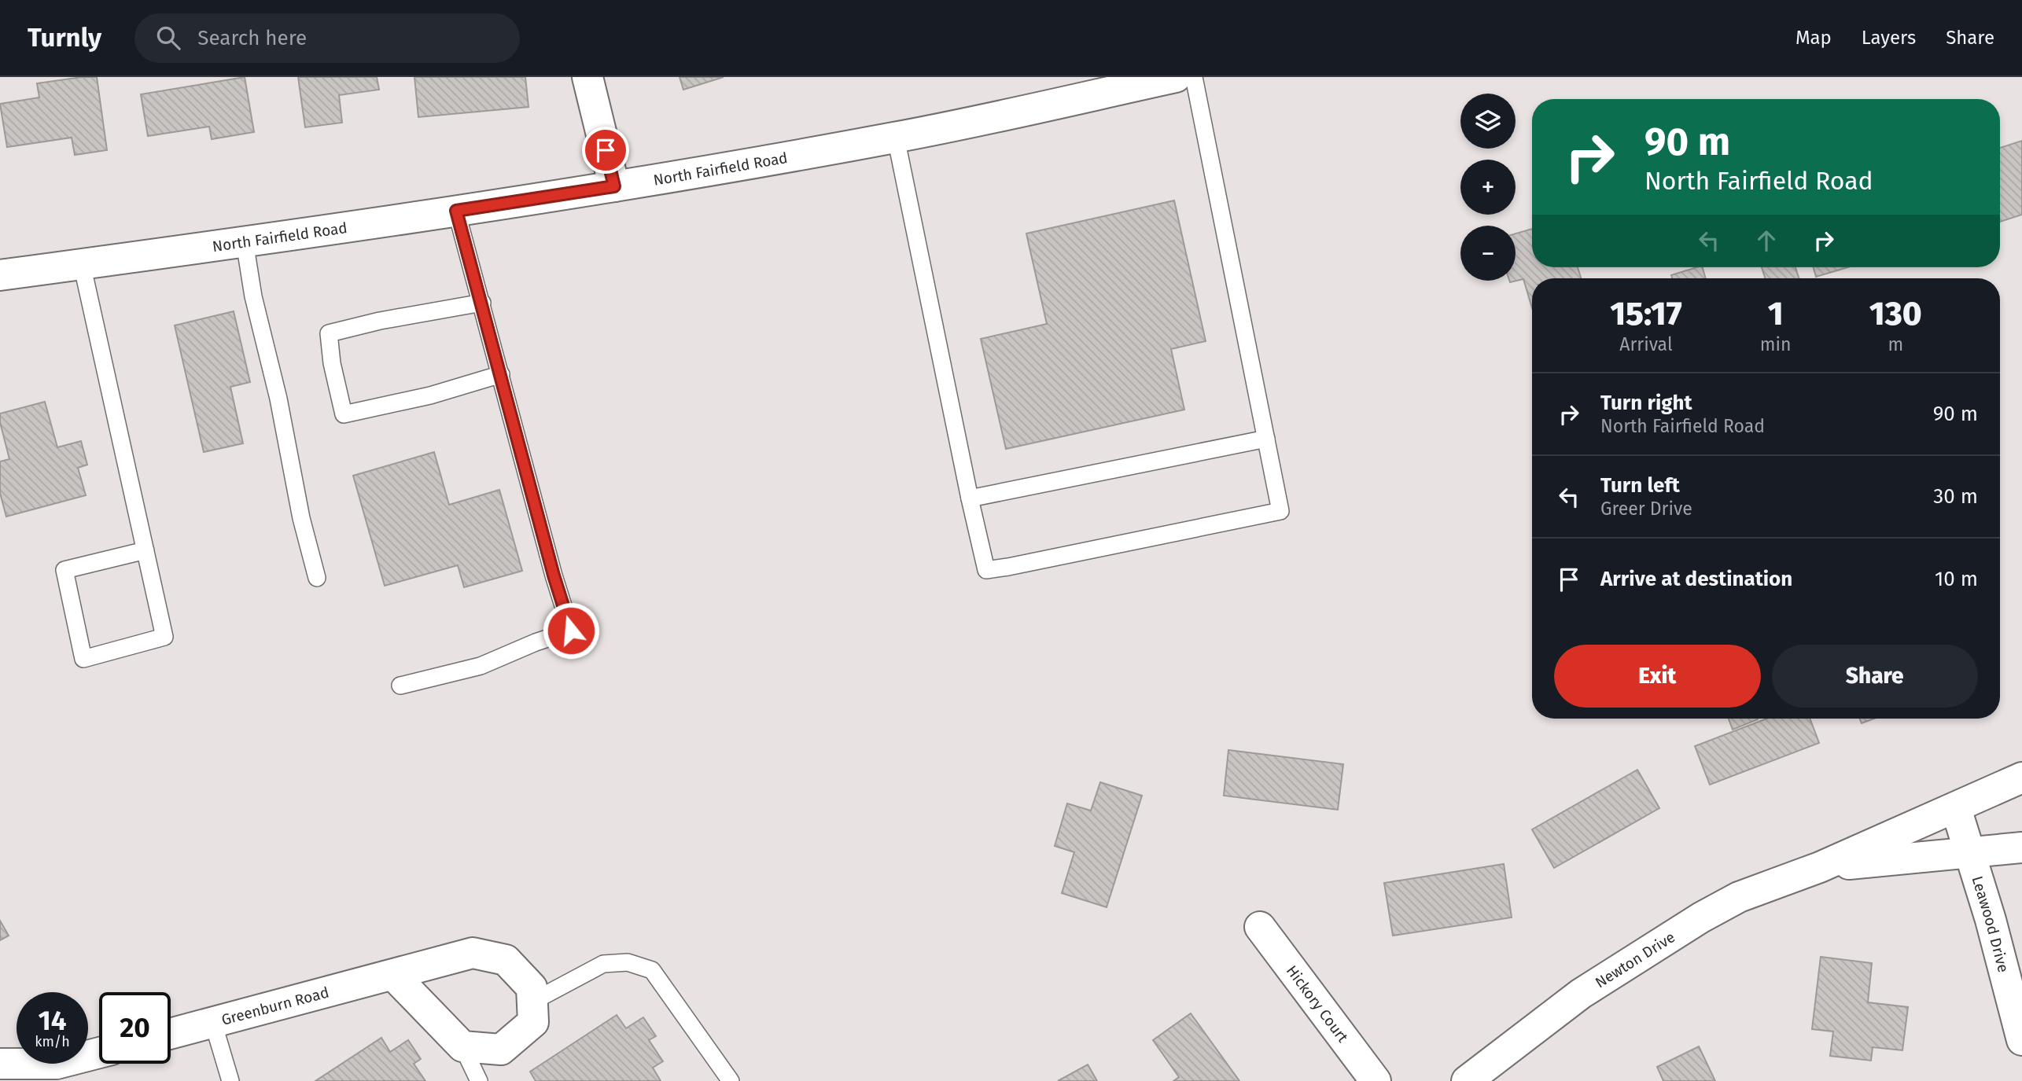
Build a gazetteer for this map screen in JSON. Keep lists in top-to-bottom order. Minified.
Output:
{"streets":{"street":["North Fairfield Road","Leawood Drive","Newton Drive","Hickory Court","Greenburn Road"]},"crossings":[["Leawood Drive","Newton Drive"]],"page":{"header":"Turnly","search":"Search here","nav":["Map","Layers","Share"],"map_buttons":["+","−"],"turn":["90 m","North Fairfield Road"],"eta":["15:17","Arrival","1","min","130","m"],"list":[{"name":"Turn right","note":"North Fairfield Road","value":"90 m"},{"name":"Turn left","note":"Greer Drive","value":"30 m"},{"name":"Arrive at destination","value":"10 m"}],"buttons":["Exit","Share"],"speed":"14 km/h","limit":"20"}}
